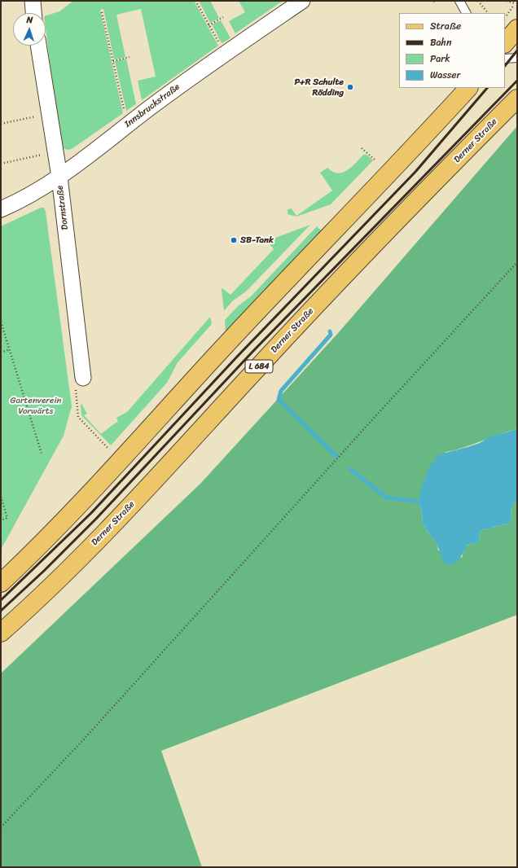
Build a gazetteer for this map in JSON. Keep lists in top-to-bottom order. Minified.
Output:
{"streets":{"main road":["Derner Straße","L 684"],"street":["Innsbruckstraße","Dornstraße"]},"crossings":[["Innsbruckstraße","Dornstraße"]],"parks":["Gartenverein Vorwärts"],"places":["P+R Schulte Rödding","SB-Tank"],"legend":["Straße","Bahn","Park","Wasser"],"north":"top"}
